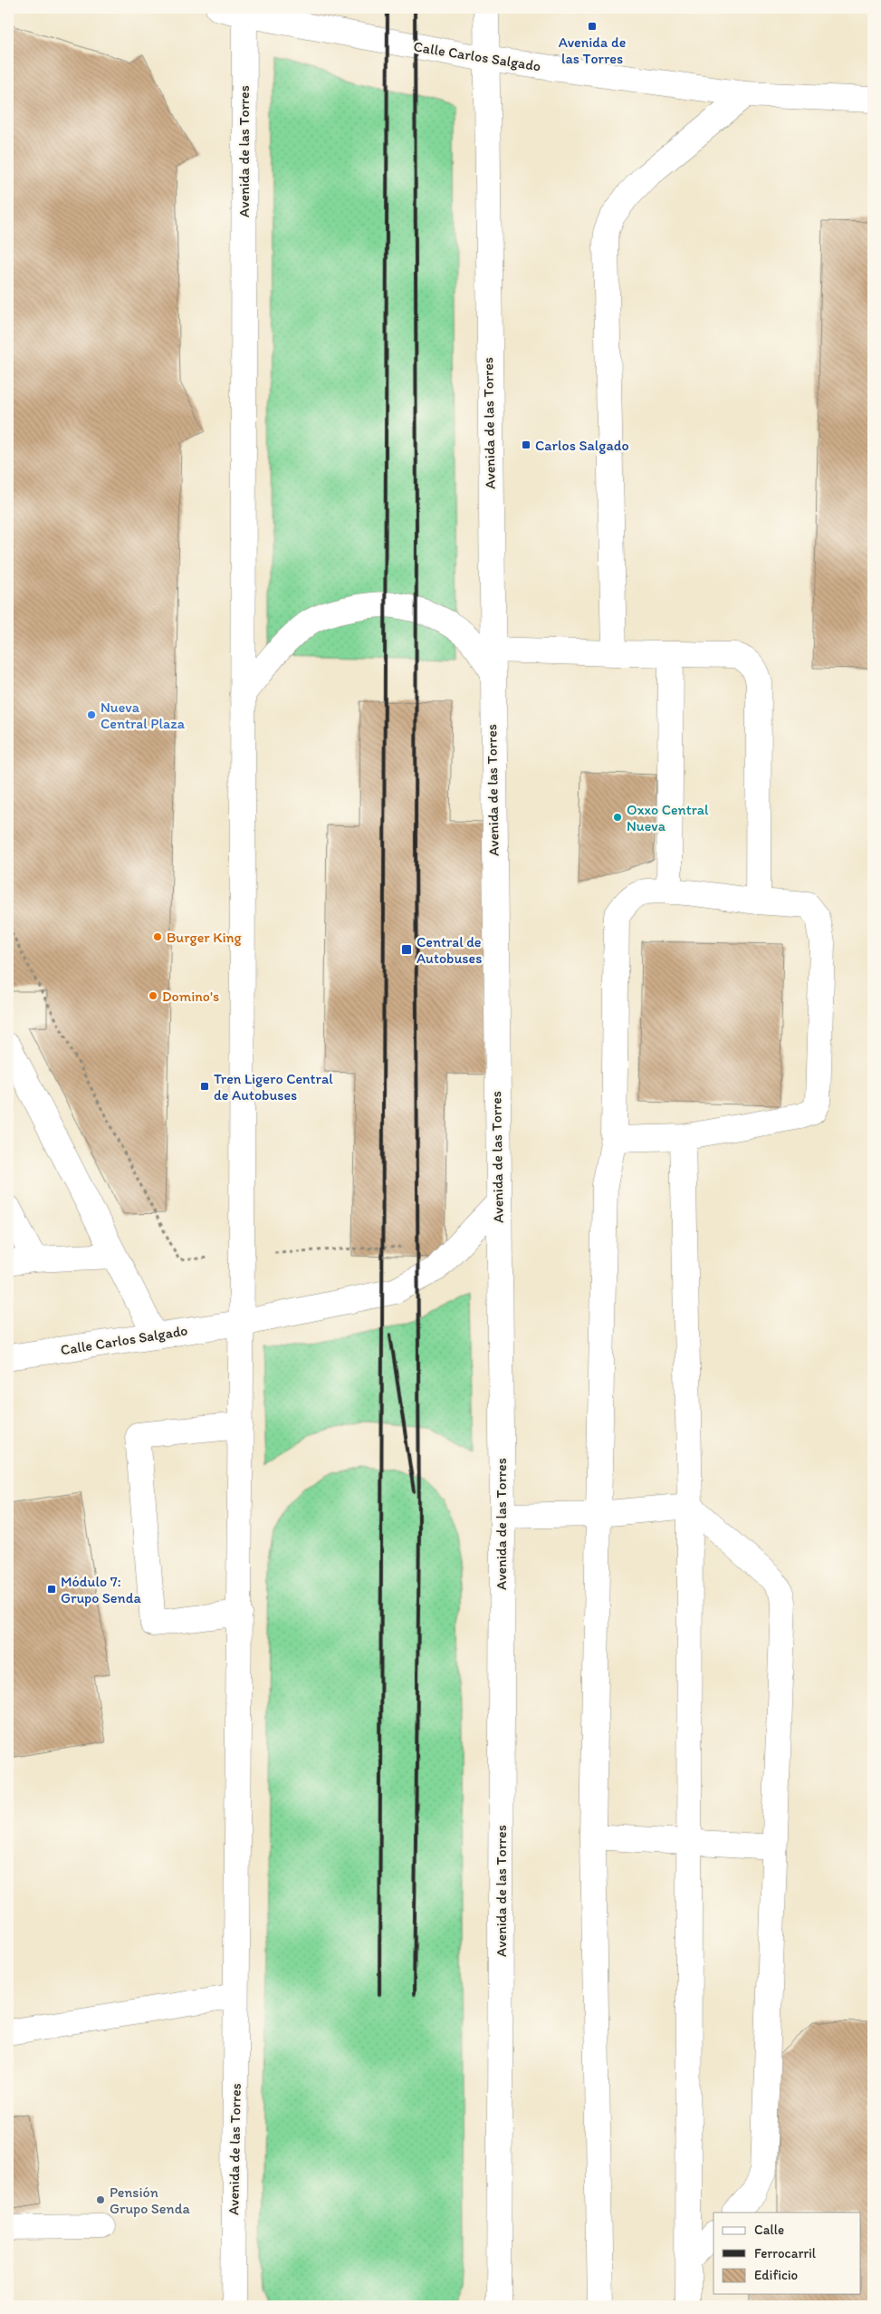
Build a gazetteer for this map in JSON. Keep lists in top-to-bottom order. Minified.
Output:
{"streets":{"street":["Calle Carlos Salgado","Avenida de las Torres"]},"crossings":[["Calle Carlos Salgado","Avenida de las Torres"]],"places":{"transit":["Avenida de las Torres","Carlos Salgado","Central de Autobuses","Tren Ligero Central de Autobuses","Módulo 7: Grupo Senda"],"other":["Nueva Central Plaza","Oxxo Central Nueva","Burger King","Domino's","Pensión Grupo Senda"]},"legend":["Calle","Ferrocarril","Edificio"]}
